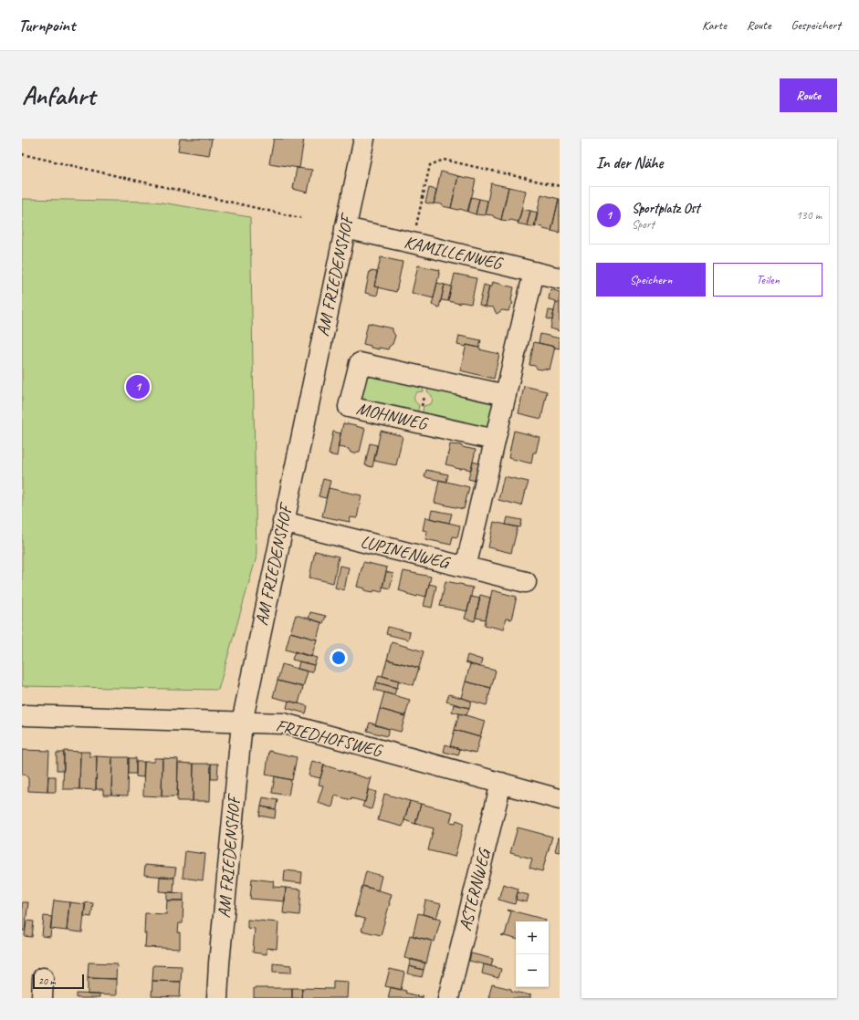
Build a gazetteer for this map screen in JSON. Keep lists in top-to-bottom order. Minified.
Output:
{"streets":{"street":["KAMILLENWEG","AM FRIEDENSHOF","MOHNWEG","LUPINENWEG","FRIEDHOFSWEG","ASTERNWEG"]},"crossings":[["KAMILLENWEG","AM FRIEDENSHOF"],["AM FRIEDENSHOF","LUPINENWEG"],["AM FRIEDENSHOF","FRIEDHOFSWEG"],["FRIEDHOFSWEG","ASTERNWEG"]],"scale_bar":"20 m","page":{"header":"Turnpoint","nav":["Karte","Route","Gespeichert"],"buttons":["Route",["Speichern","Teilen"]],"title":"Anfahrt","heading":"In der Nähe","list":[{"mark":"1","name":"Sportplatz Ost","note":"Sport","value":"130 m"}],"pins":"1","map_buttons":["+","−"],"scale":"20 m"}}
